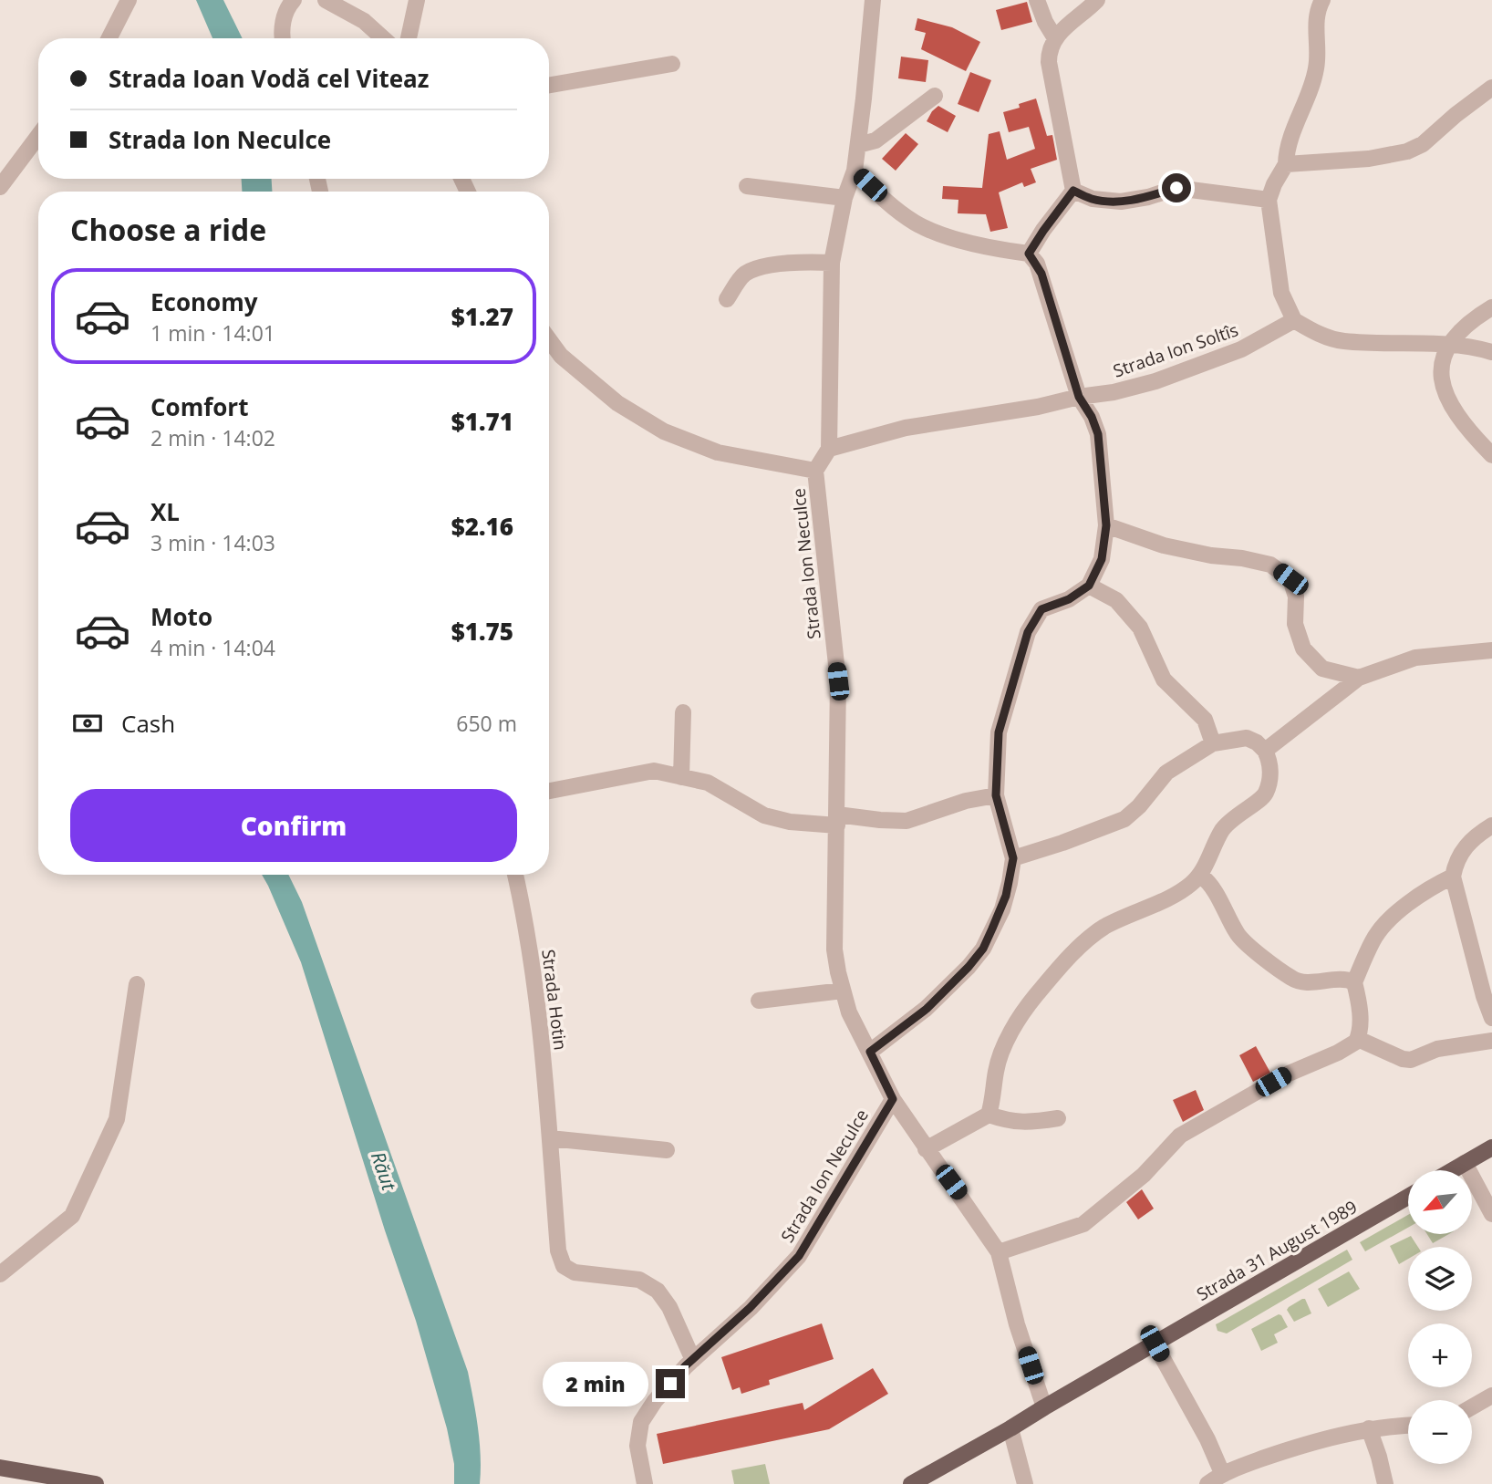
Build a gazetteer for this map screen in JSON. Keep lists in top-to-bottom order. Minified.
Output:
{"streets":{"main road":["Strada 31 August 1989"],"street":["Strada Ion Soltîs","Strada Ion Neculce","Strada Hotin"]},"crossings":[["Strada Ion Soltîs","Strada Ion Neculce"],["Strada Ion Neculce","Strada Hotin"]],"water":["Răut"],"north":"bottom left","page":{"banner":["Strada Ioan Vodă cel Viteaz","Strada Ion Neculce"],"heading":"Choose a ride","list":[{"name":"Economy","note":"1 min · 14:01","value":"$1.27"},{"name":"Comfort","note":"2 min · 14:02","value":"$1.71"},{"name":"XL","note":"3 min · 14:03","value":"$2.16"},{"name":"Moto","note":"4 min · 14:04","value":"$1.75"}],"pay":["Cash","650 m"],"buttons":"Confirm","map_buttons":["+","−"],"bubble":"2 min"}}
